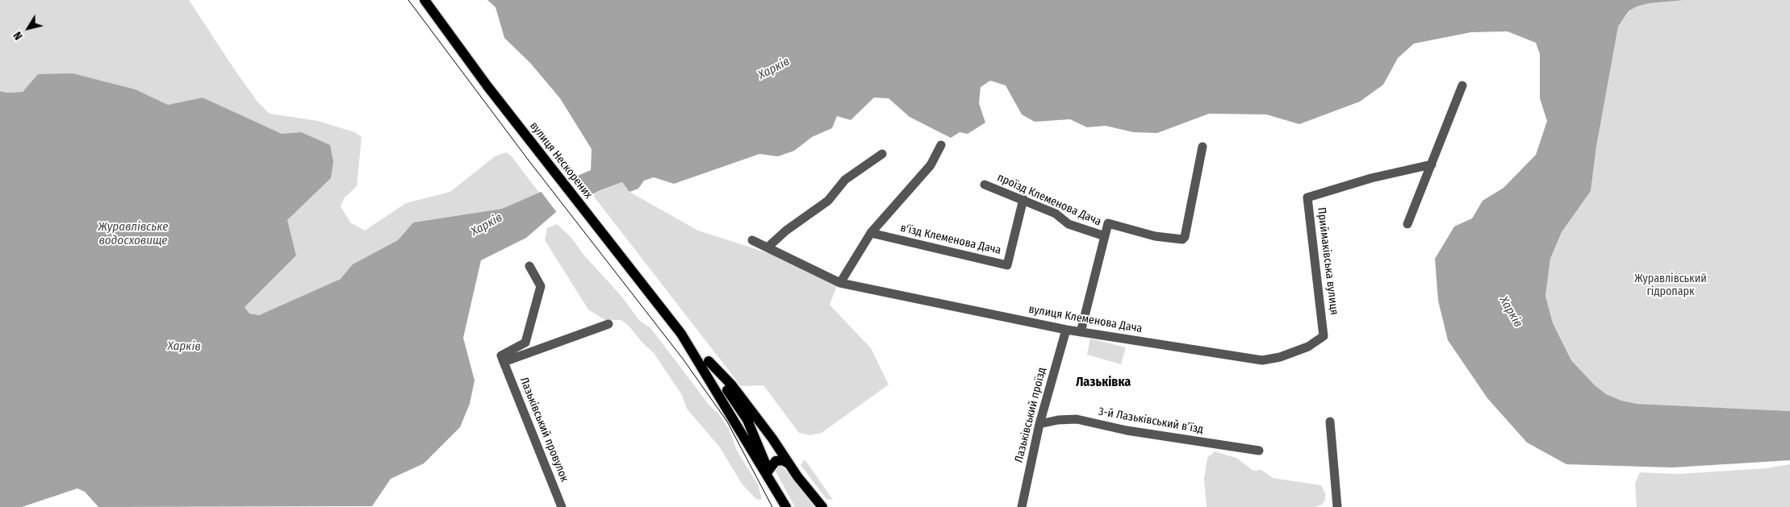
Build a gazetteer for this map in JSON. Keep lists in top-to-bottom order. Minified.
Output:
{"streets":{"main road":["вулиця Нескорених"],"street":["проїзд Клеменова Дача","в'їзд Клеменова Дача","Приймаківська вулиця","вулиця Клеменова Дача","Лазьківський проїзд","3-й Лазьківський в’їзд","Лазьківський провулок"]},"crossings":[["проїзд Клеменова Дача","в'їзд Клеменова Дача"],["Приймаківська вулиця","вулиця Клеменова Дача"],["вулиця Клеменова Дача","Лазьківський проїзд"],["Лазьківський проїзд","3-й Лазьківський в’їзд"]],"districts":["Лазьківка"],"water":["Харків","Журавлівське водосховище"],"parks":["Журавлівський гідропарк"],"north":"bottom left"}
